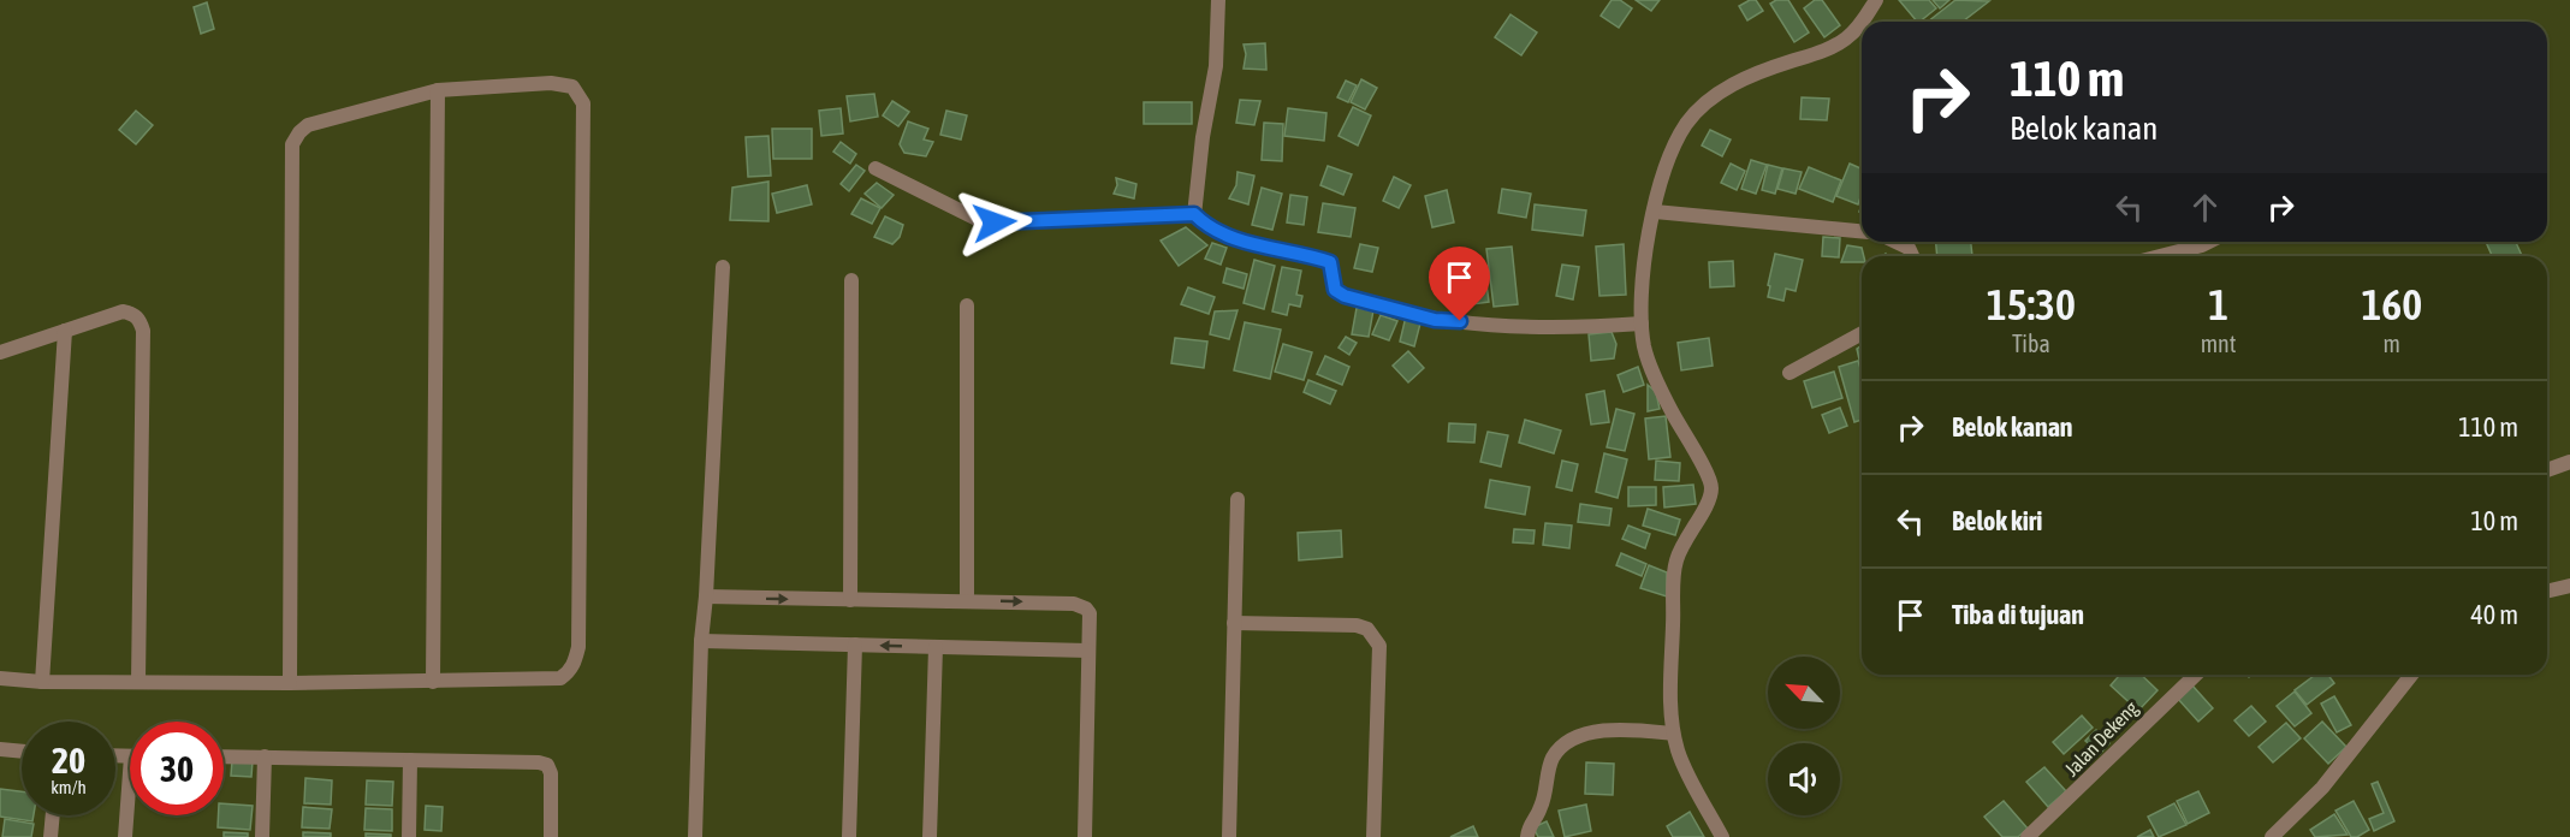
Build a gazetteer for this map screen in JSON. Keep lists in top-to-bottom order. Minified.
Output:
{"streets":{"street":["Jalan Dekeng"]},"north":"top left","page":{"turn":["110 m","Belok kanan"],"eta":["15:30","Tiba","1","mnt","160","m"],"list":[{"name":"Belok kanan","value":"110 m"},{"name":"Belok kiri","value":"10 m"},{"name":"Tiba di tujuan","value":"40 m"}],"speed":"20 km/h","limit":"30"}}
